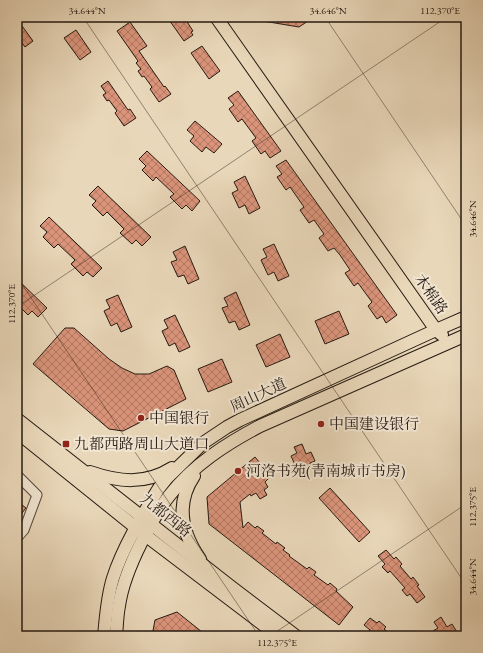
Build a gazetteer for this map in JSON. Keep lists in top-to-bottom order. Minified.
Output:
{"streets":{"main road":["木棉路","周山大道","九都西路"]},"crossings":[["木棉路","周山大道"],["周山大道","九都西路"]],"places":{"other":["中国银行","中国建设银行","河洛书苑(青南城市书房)"],"transit":["九都西路周山大道口"]},"coordinates":["34.644°N","34.646°N","112.370°E","112.375°E"]}
